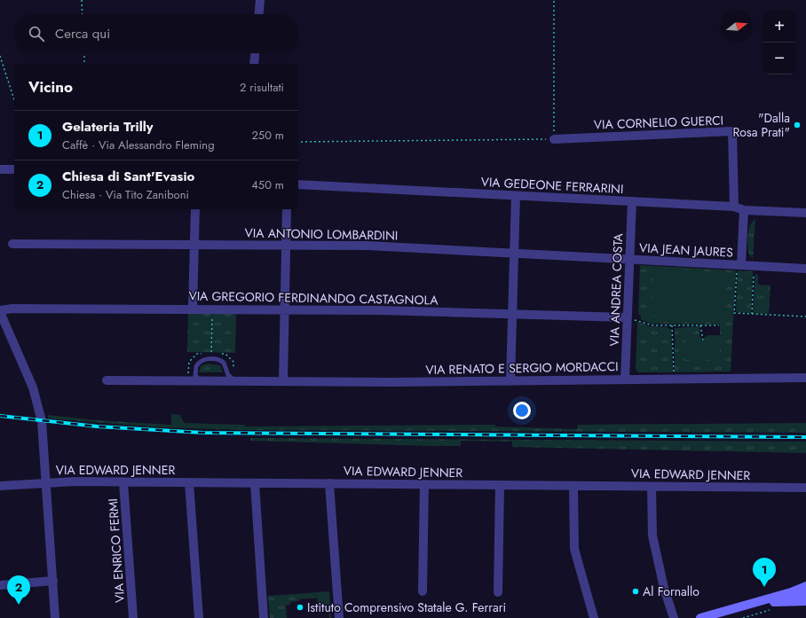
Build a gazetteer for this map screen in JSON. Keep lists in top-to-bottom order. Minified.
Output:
{"streets":{"street":["VIA CORNELIO GUERCI","VIA GEDEONE FERRARINI","VIA ANTONIO LOMBARDINI","VIA JEAN JAURES","VIA ANDREA COSTA","VIA GREGORIO FERDINANDO CASTAGNOLA","VIA RENATO E SERGIO MORDACCI","VIA EDWARD JENNER","VIA ENRICO FERMI"]},"crossings":[["VIA CORNELIO GUERCI","VIA GEDEONE FERRARINI"],["VIA GEDEONE FERRARINI","VIA ANDREA COSTA"],["VIA ANTONIO LOMBARDINI","VIA JEAN JAURES"],["VIA ANTONIO LOMBARDINI","VIA ANDREA COSTA"],["VIA JEAN JAURES","VIA ANDREA COSTA"],["VIA ANDREA COSTA","VIA GREGORIO FERDINANDO CASTAGNOLA"],["VIA ANDREA COSTA","VIA RENATO E SERGIO MORDACCI"],["VIA EDWARD JENNER","VIA ENRICO FERMI"]],"places":["\"Dalla Rosa Prati\"","Al Fornallo","Istituto Comprensivo Statale G. Ferrari"],"north":"right","page":{"map_buttons":["+","−"],"search":"Cerca qui","heading":["Vicino","2 risultati"],"list":[{"mark":"1","name":"Gelateria Trilly","note":"Caffè · Via Alessandro Fleming","value":"250 m"},{"mark":"2","name":"Chiesa di Sant'Evasio","note":"Chiesa · Via Tito Zaniboni","value":"450 m"}],"pins":["1","2"]}}
